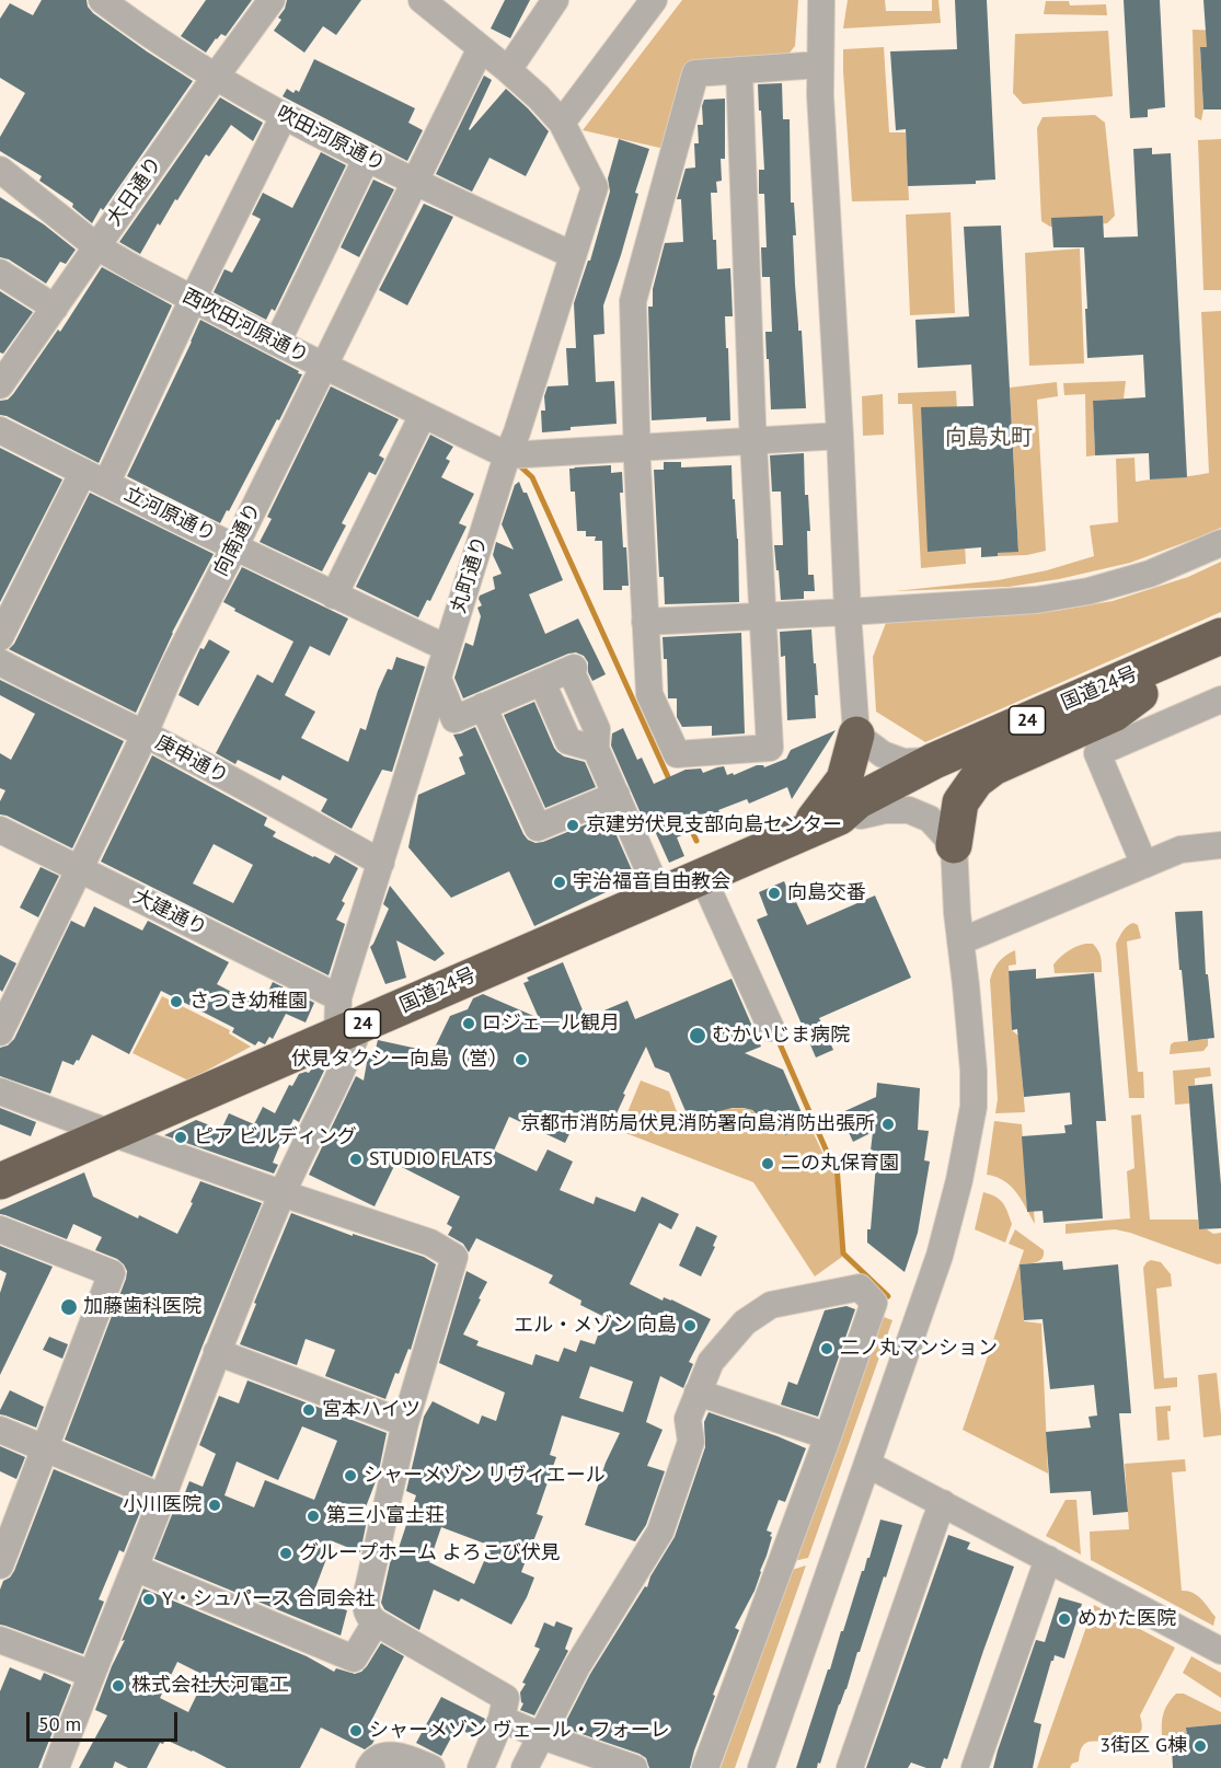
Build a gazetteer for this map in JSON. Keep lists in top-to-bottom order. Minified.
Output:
{"streets":{"highway":["国道24号","24"],"street":["吹田河原通り","大日通り","西吹田河原通り","立河原通り","向南通り","丸町通り","庚申通り","大建通り"]},"crossings":[["吹田河原通り","大日通り"],["吹田河原通り","向南通り"],["吹田河原通り","丸町通り"],["大日通り","西吹田河原通り"],["西吹田河原通り","向南通り"],["西吹田河原通り","丸町通り"],["立河原通り","向南通り"],["立河原通り","丸町通り"],["向南通り","丸町通り"],["向南通り","庚申通り"],["向南通り","大建通り"],["丸町通り","国道24号"],["丸町通り","庚申通り"],["丸町通り","大建通り"],["国道24号","24"],["国道24号","大建通り"]],"districts":["向島丸町"],"places":["京建労伏見支部向島センター","宇治福音自由教会","向島交番","さつき幼稚園","ロジェ―ル観月","むかいじま病院","伏見タクシー向島（営）","京都市消防局伏見消防署向島消防出張所","ピア ビルディング","STUDIO FLATS","二の丸保育園","加藤歯科医院","エル・メゾン 向島","二ノ丸マンション","宮本ハイツ","シャーメゾン リヴィエール","小川医院","第三小富士荘","グループホーム よろこび伏見","Y・シュパース 合同会社","めかた医院","株式会社大河電工","シャーメゾン ヴェール・フォーレ","3街区 G棟"],"scale_bar":"50 m"}
